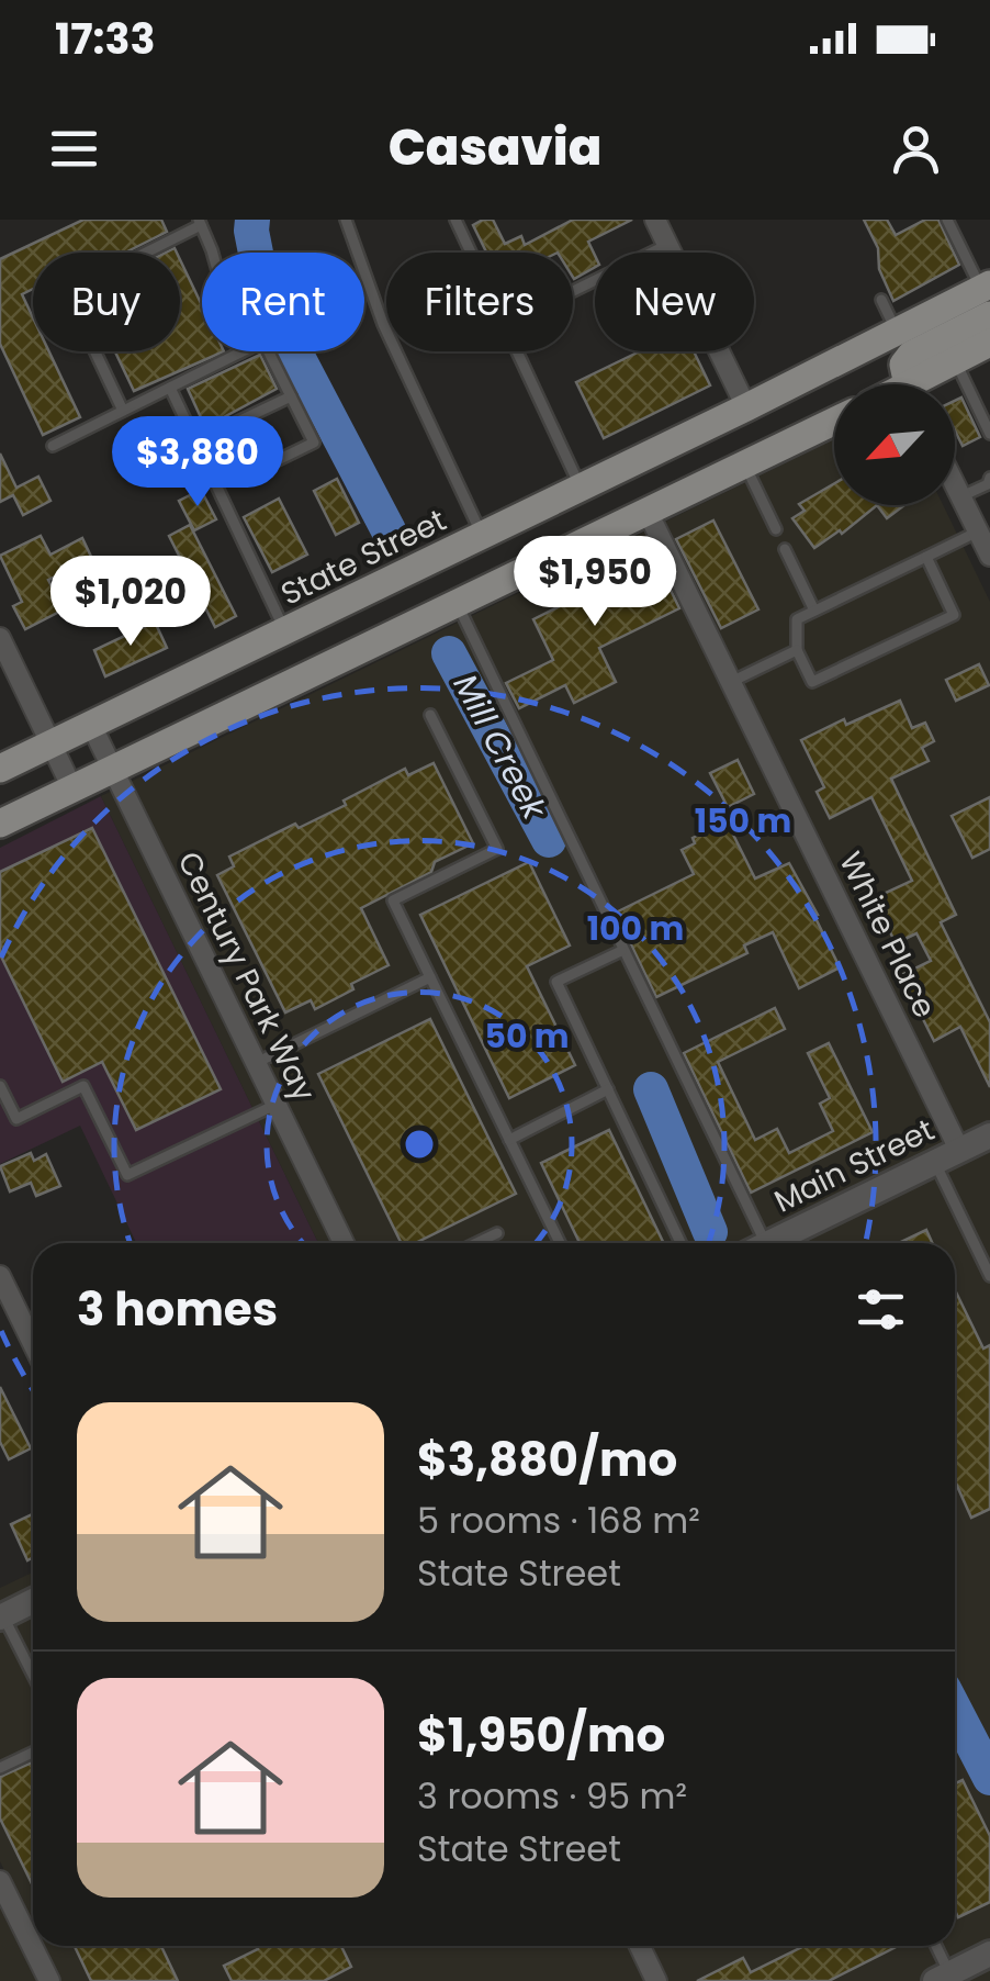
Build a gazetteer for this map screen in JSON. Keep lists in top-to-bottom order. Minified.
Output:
{"streets":{"main road":["State Street"],"street":["White Place","Century Park Way","Main Street"]},"crossings":[["State Street","Century Park Way"],["White Place","Main Street"]],"water":["Mill Creek"],"north":"bottom left","page":{"status":"17:33","header":"Casavia","chip":["Buy","Rent","Filters","New"],"price":["$3,880","$1,950","$1,020"],"heading":"3 homes","list":[{"name":"$3,880/mo","note":"5 rooms · 168 m² · State Street"},{"name":"$1,950/mo","note":"3 rooms · 95 m² · State Street"}]},"rings":["150 m","100 m","50 m"]}
